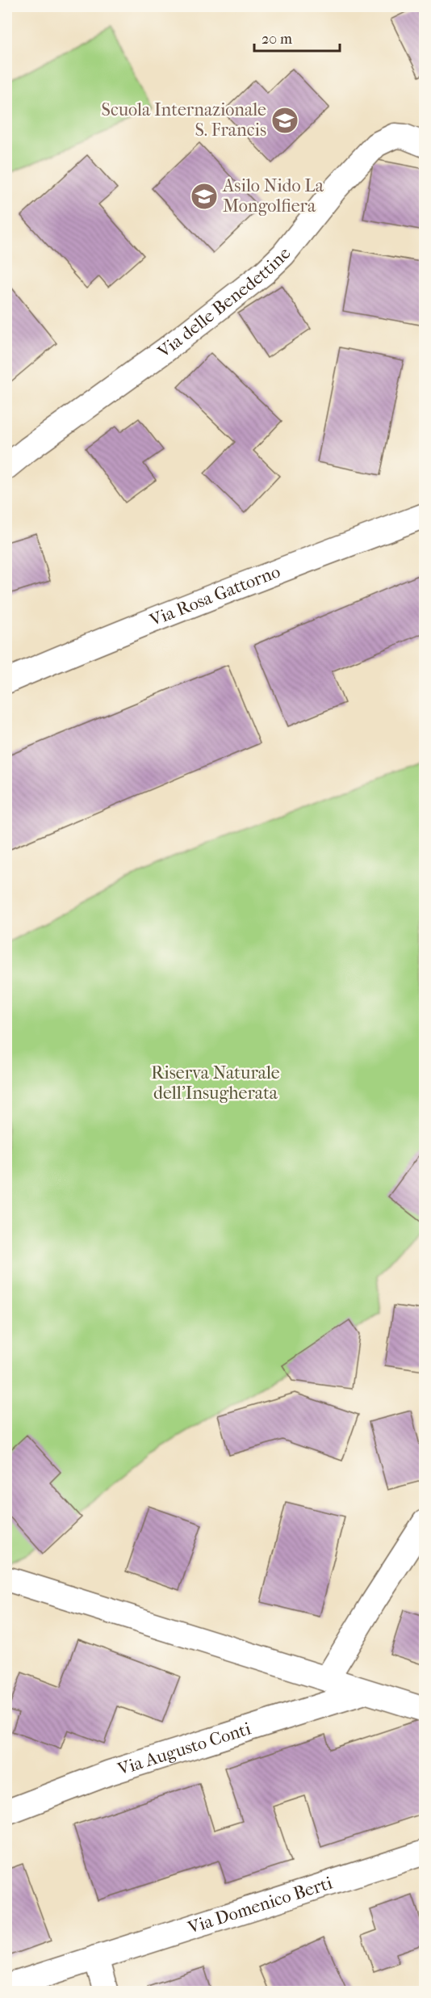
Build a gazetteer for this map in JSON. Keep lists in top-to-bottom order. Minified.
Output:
{"streets":{"street":["Via delle Benedettine","Via Rosa Gattorno","Via Augusto Conti","Via Domenico Berti"]},"parks":["Riserva Naturale dell'Insugherata"],"places":{"school or university":["Scuola Internazionale S. Francis","Asilo Nido La Mongolfiera"]},"scale_bar":"20 m"}
